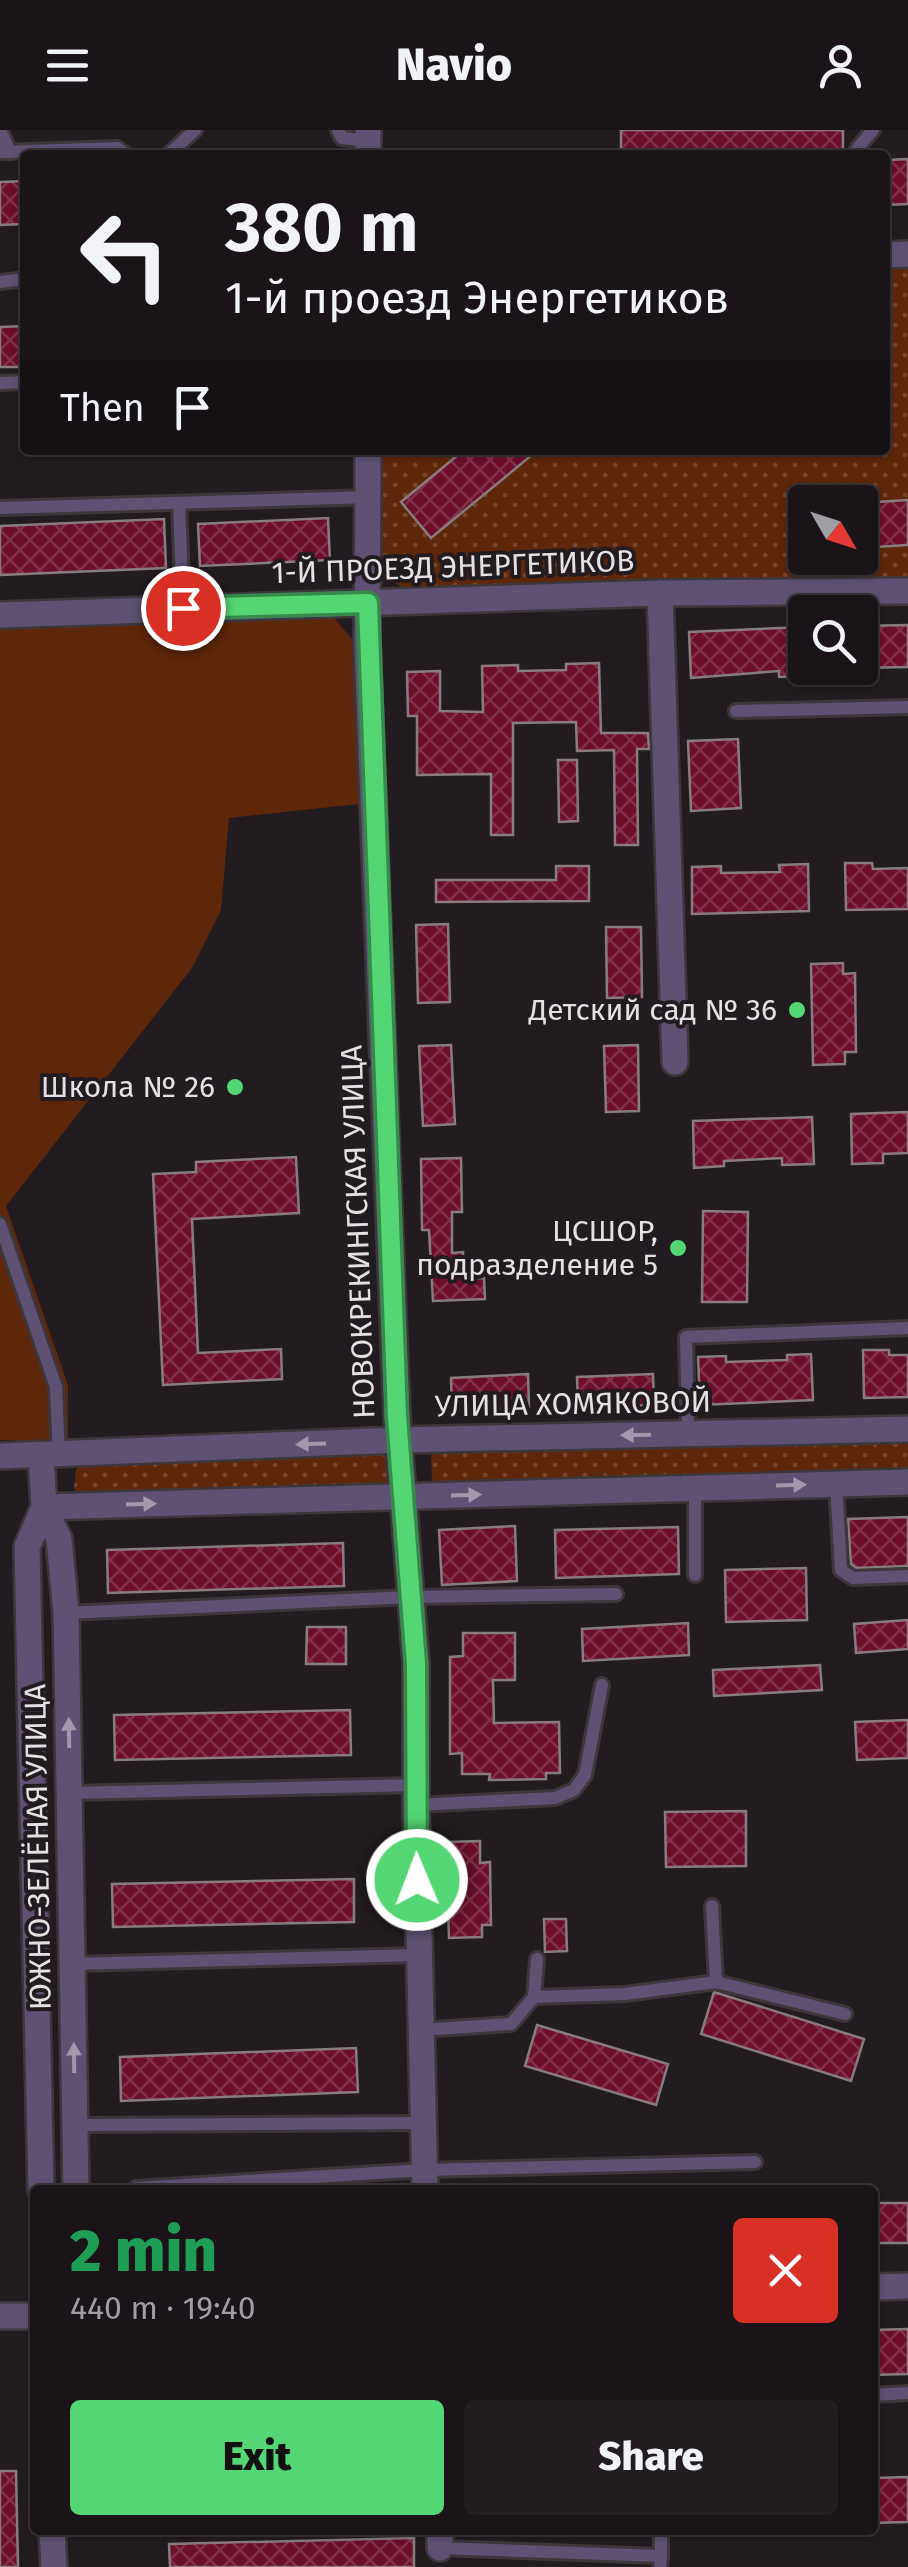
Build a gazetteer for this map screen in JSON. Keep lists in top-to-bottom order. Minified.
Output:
{"streets":{"street":["1-Й ПРОЕЗД ЭНЕРГЕТИКОВ","НОВОКРЕКИНГСКАЯ УЛИЦА","УЛИЦА ХОМЯКОВОЙ","ЮЖНО-ЗЕЛЁНАЯ УЛИЦА"]},"crossings":[["1-Й ПРОЕЗД ЭНЕРГЕТИКОВ","НОВОКРЕКИНГСКАЯ УЛИЦА"],["НОВОКРЕКИНГСКАЯ УЛИЦА","УЛИЦА ХОМЯКОВОЙ"],["УЛИЦА ХОМЯКОВОЙ","ЮЖНО-ЗЕЛЁНАЯ УЛИЦА"]],"places":["Детский сад № 36","Школа № 26","ЦСШОР, подразделение 5"],"north":"bottom right","page":{"header":"Navio","turn":["380 m","1-й проезд Энергетиков"],"then":"Then","heading":["2 min","440 m · 19:40"],"buttons":["Exit","Share"]}}
